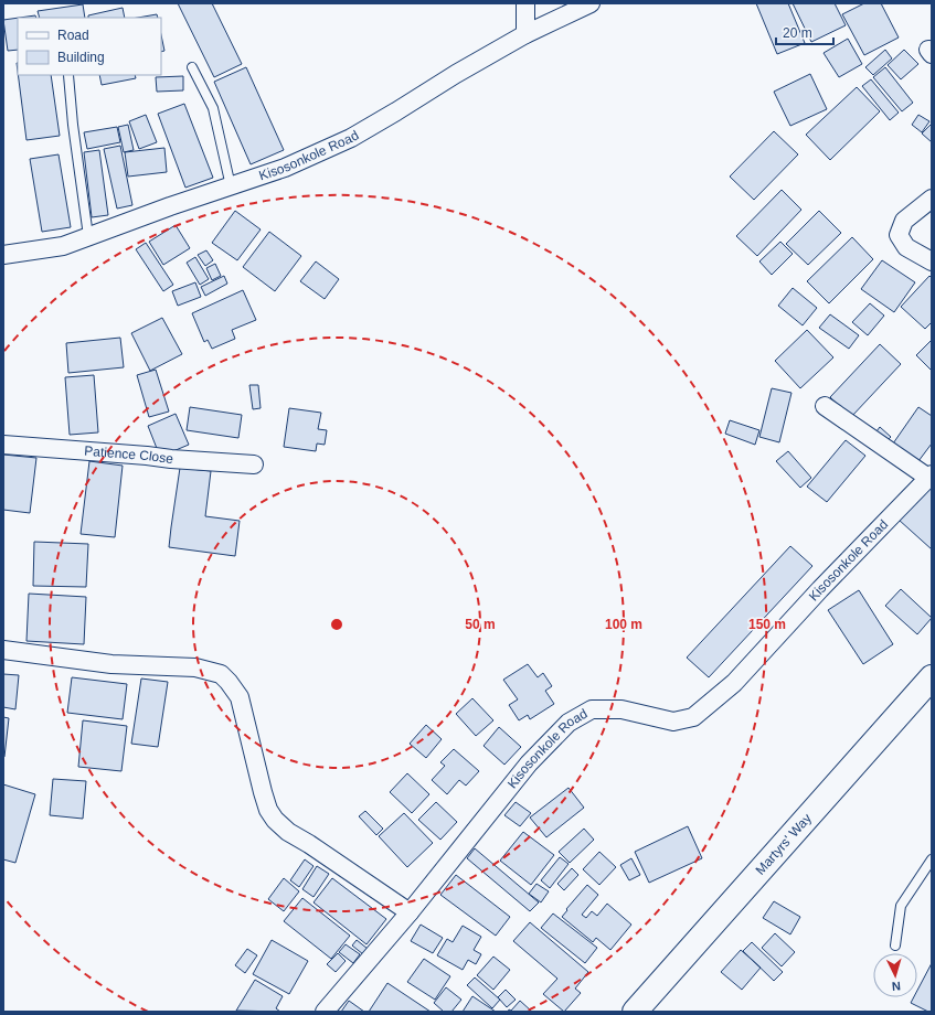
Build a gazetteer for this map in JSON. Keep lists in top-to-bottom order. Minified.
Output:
{"streets":{"main road":["Martyrs' Way"],"street":["Kisosonkole Road","Patience Close"]},"legend":["Road","Building"],"scale_bar":"20 m","north":"bottom","rings":["50 m","100 m","150 m"]}
